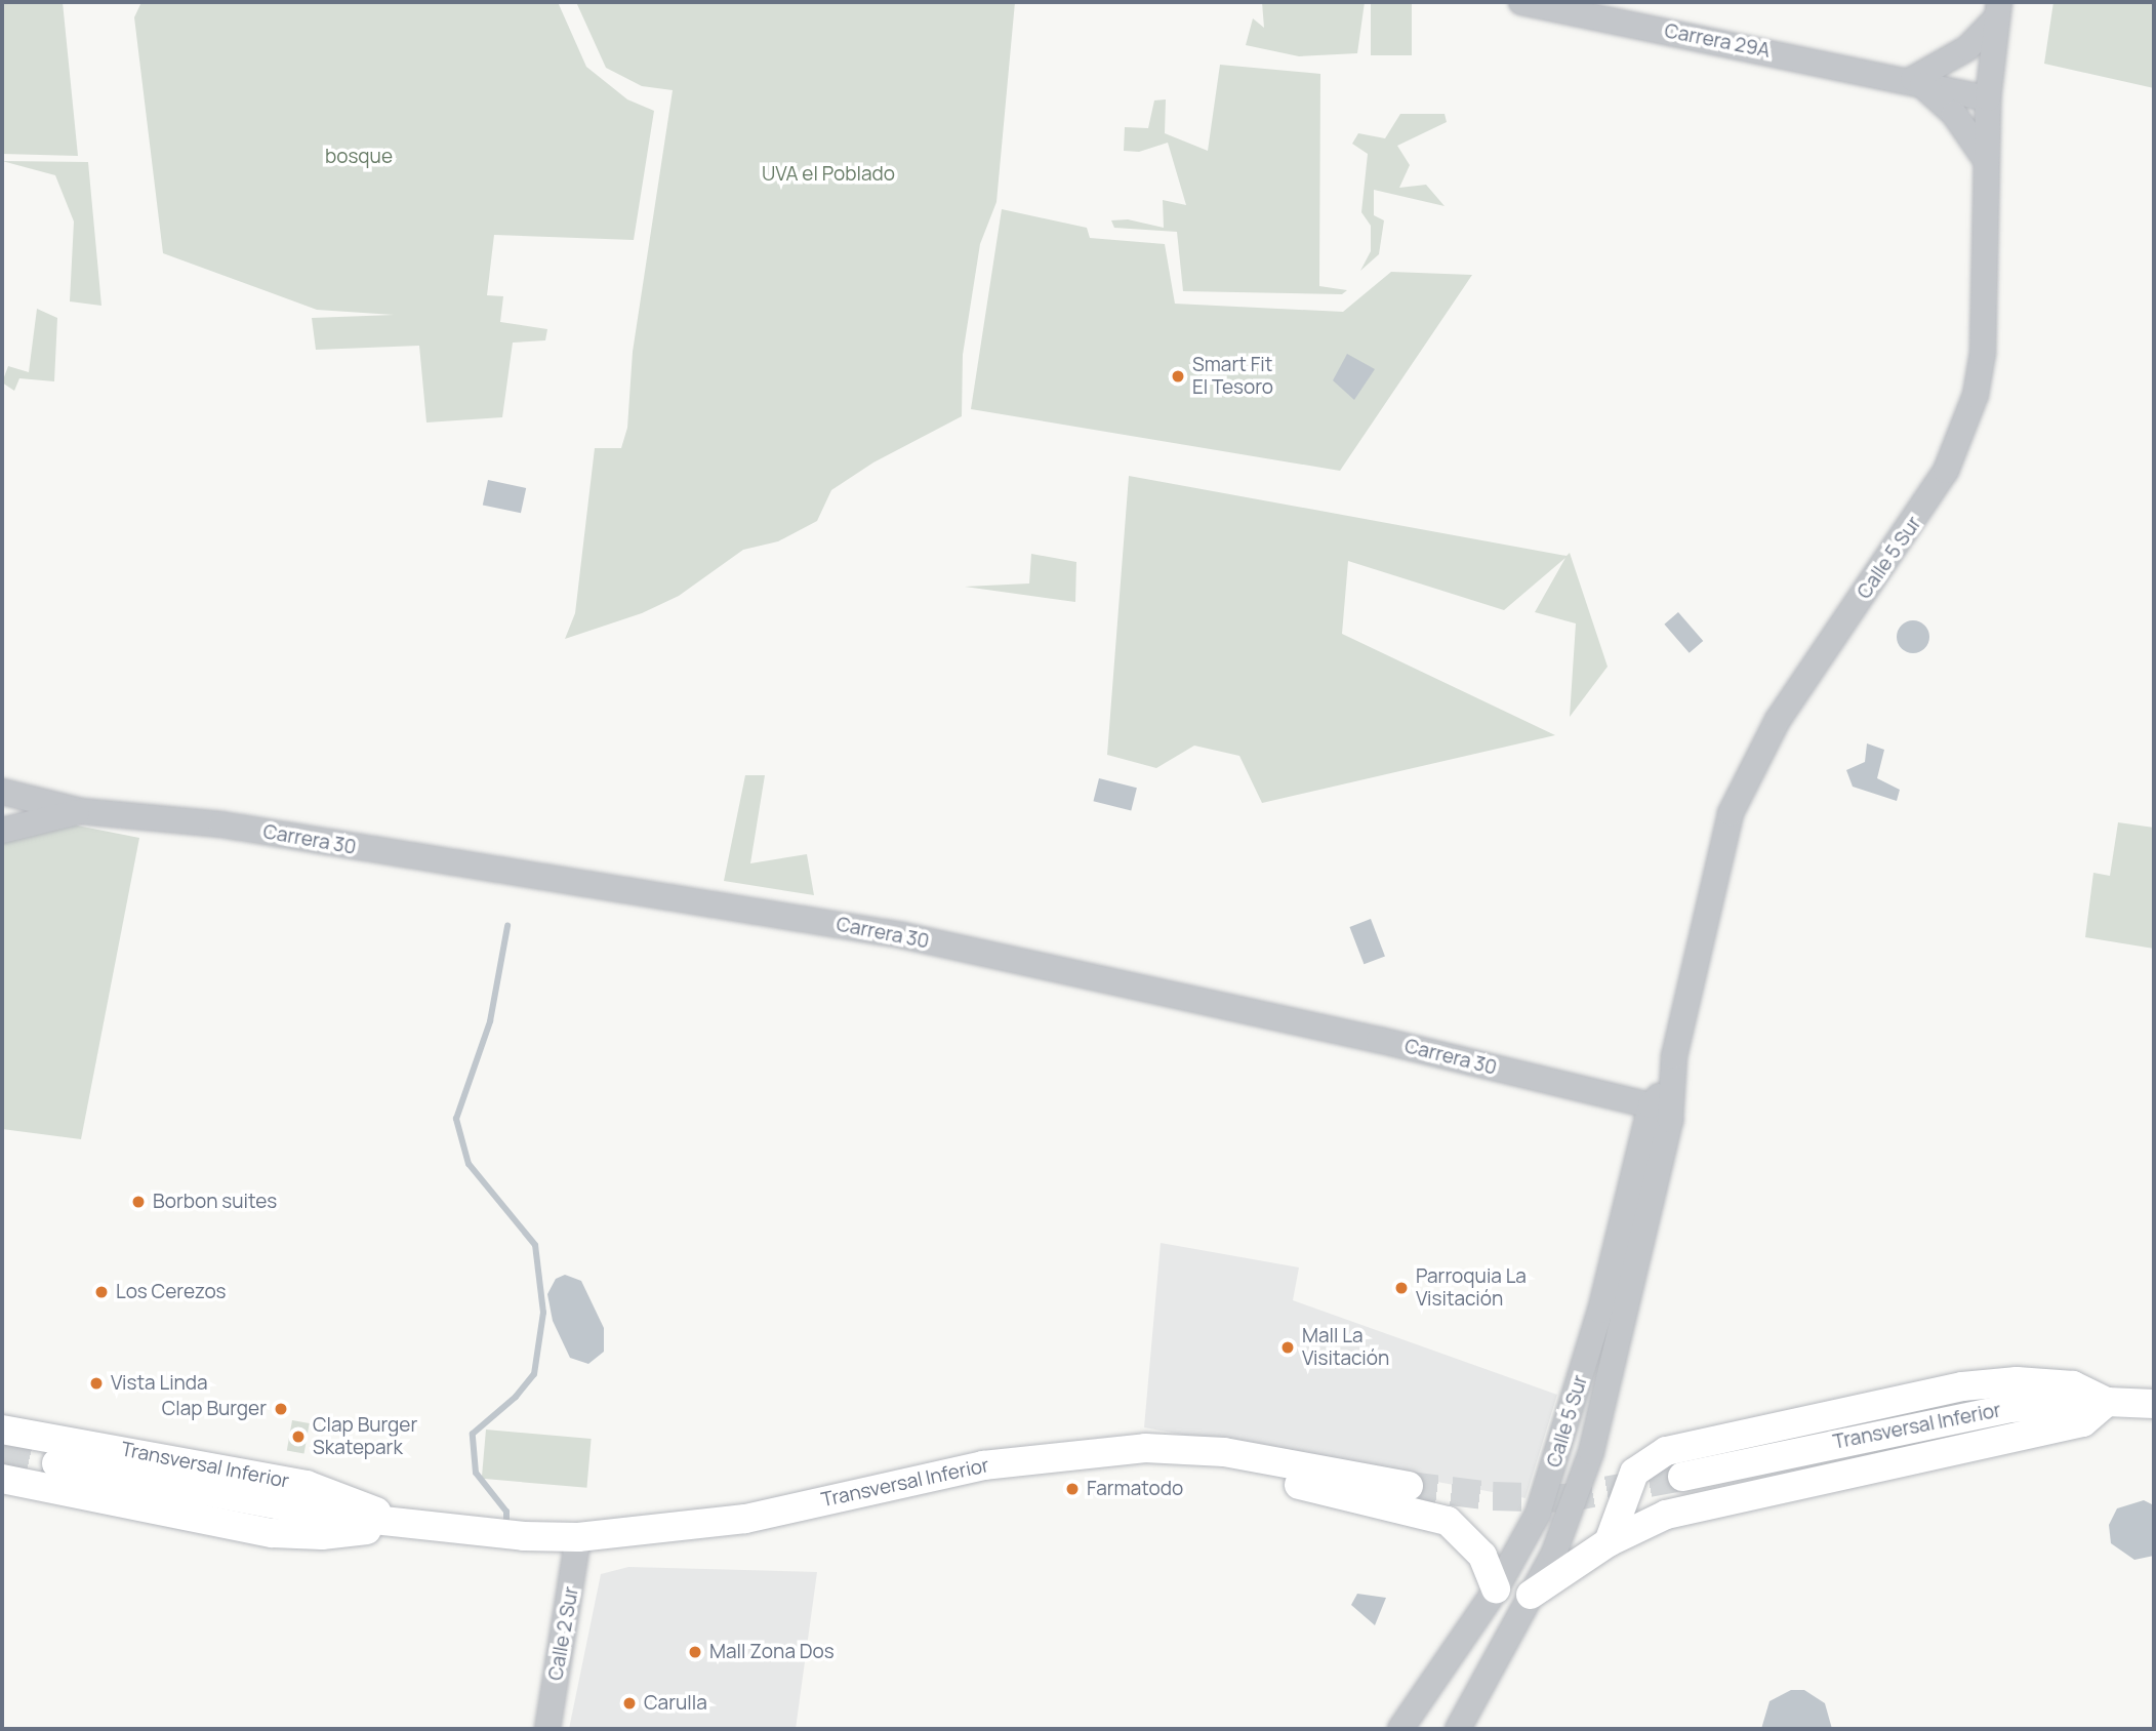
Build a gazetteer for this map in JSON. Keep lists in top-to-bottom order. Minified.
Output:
{"streets":{"main road":["Transversal Inferior"],"street":["Carrera 29A","Calle 5 Sur","Carrera 30","Calle 2 Sur"]},"crossings":[["Carrera 29A","Calle 5 Sur"],["Calle 5 Sur","Carrera 30"],["Transversal Inferior","Calle 2 Sur"]],"parks":["bosque","UVA el Poblado"],"places":["Smart Fit El Tesoro","Borbon suites","Parroquia La Visitación","Los Cerezos","Mall La Visitación","Vista Linda","Clap Burger","Clap Burger Skatepark","Farmatodo","Mall Zona Dos","Carulla"]}
